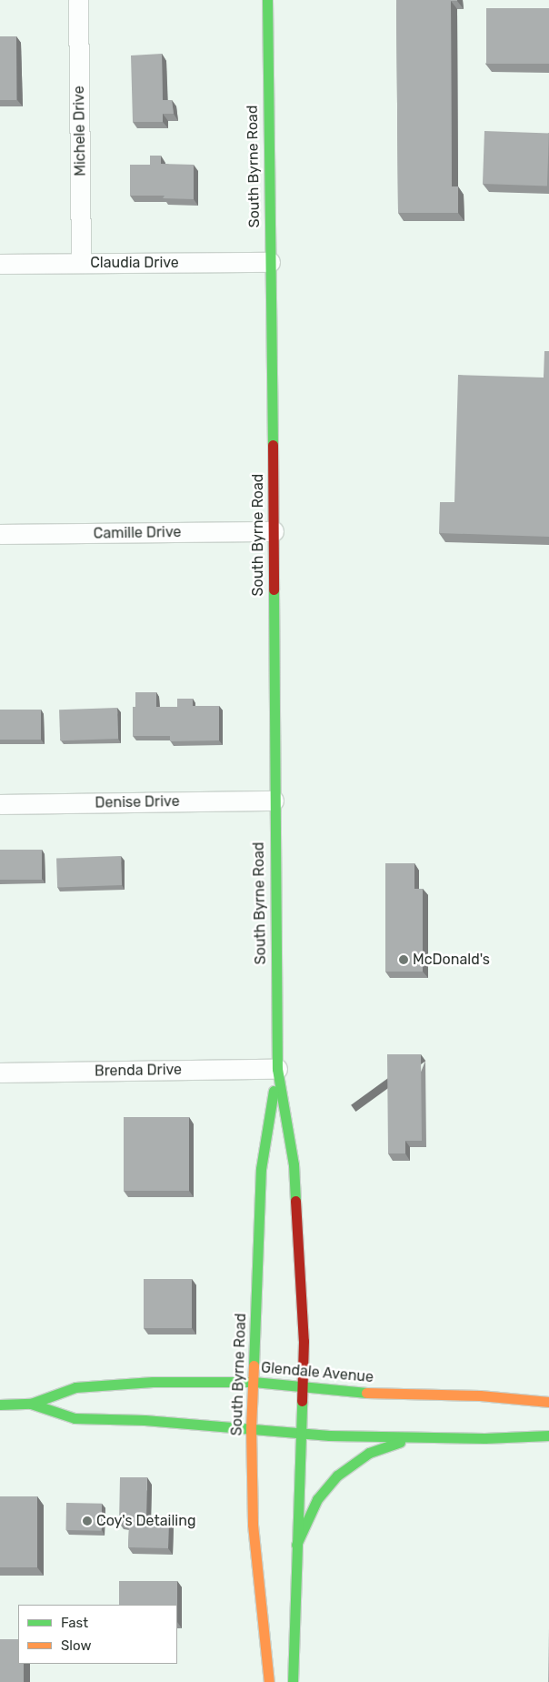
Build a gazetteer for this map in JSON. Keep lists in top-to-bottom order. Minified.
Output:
{"streets":{"main road":["South Byrne Road","Glendale Avenue"],"street":["Michele Drive","Claudia Drive","Camille Drive","Denise Drive","Brenda Drive"]},"crossings":[["Michele Drive","Claudia Drive"],["South Byrne Road","Claudia Drive"],["South Byrne Road","Camille Drive"],["South Byrne Road","Denise Drive"],["South Byrne Road","Brenda Drive"],["South Byrne Road","Glendale Avenue"]],"places":["McDonald's","Coy's Detailing"],"legend":["Fast","Slow"]}
